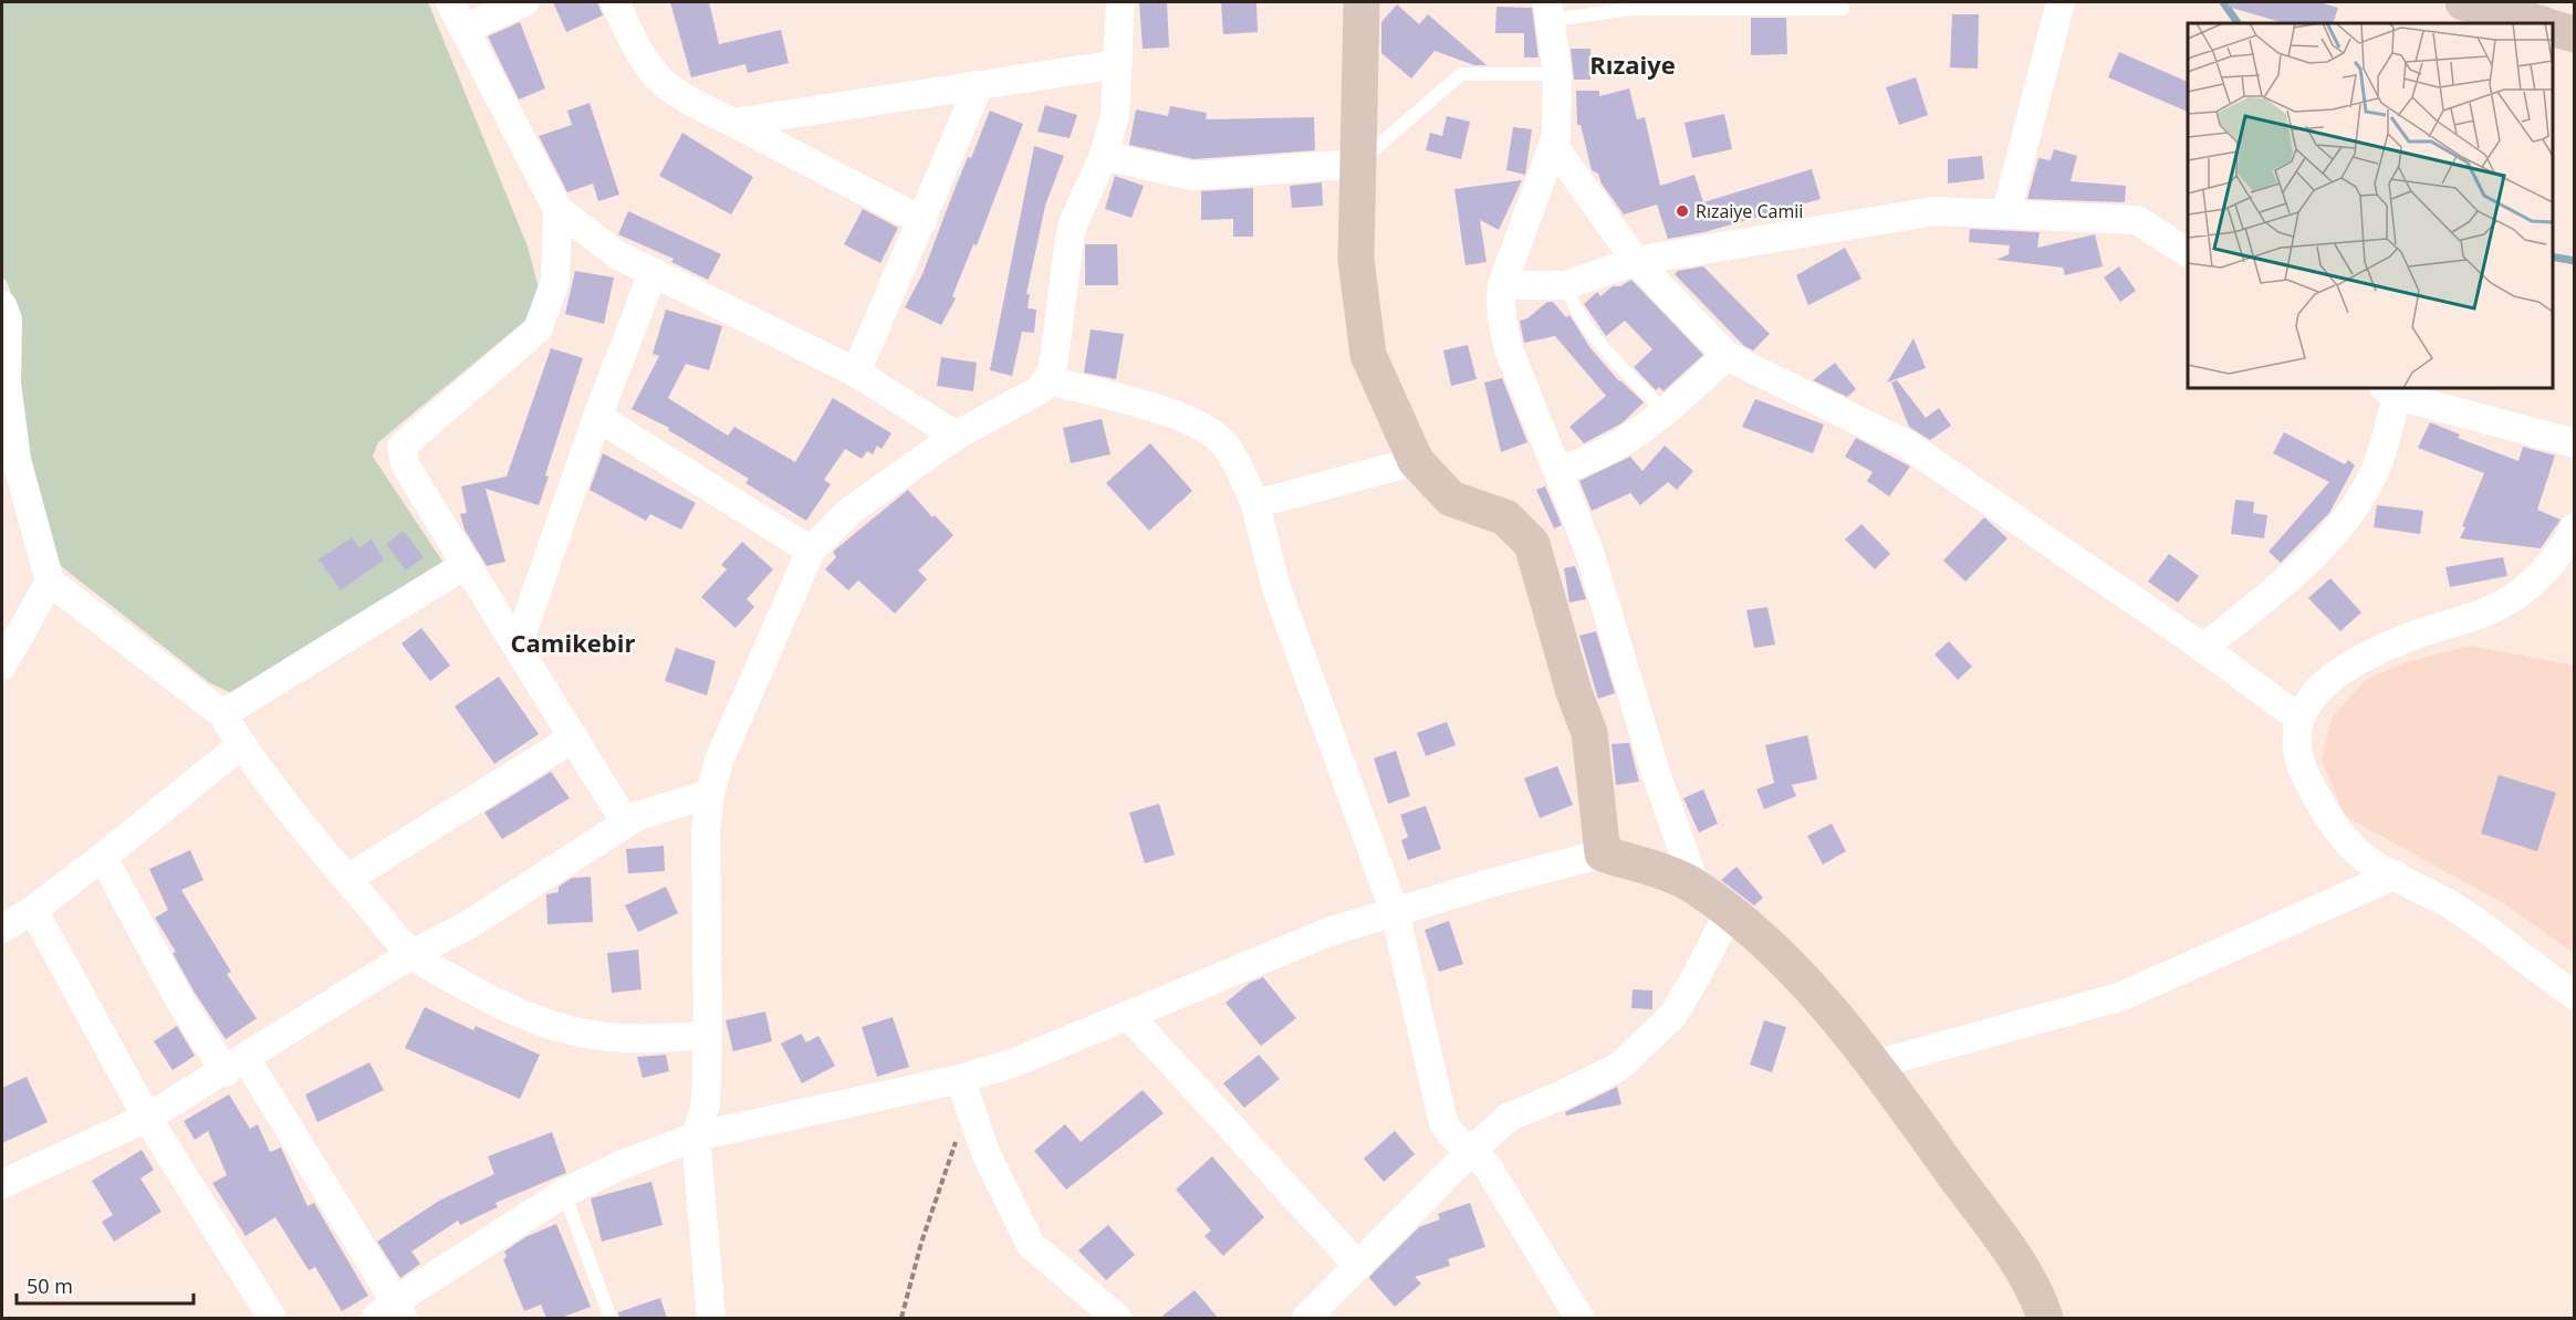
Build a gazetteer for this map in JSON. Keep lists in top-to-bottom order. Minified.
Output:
{"districts":["Rızaiye","Camikebir"],"places":["Rızaiye Camii"],"scale_bar":"50 m"}
